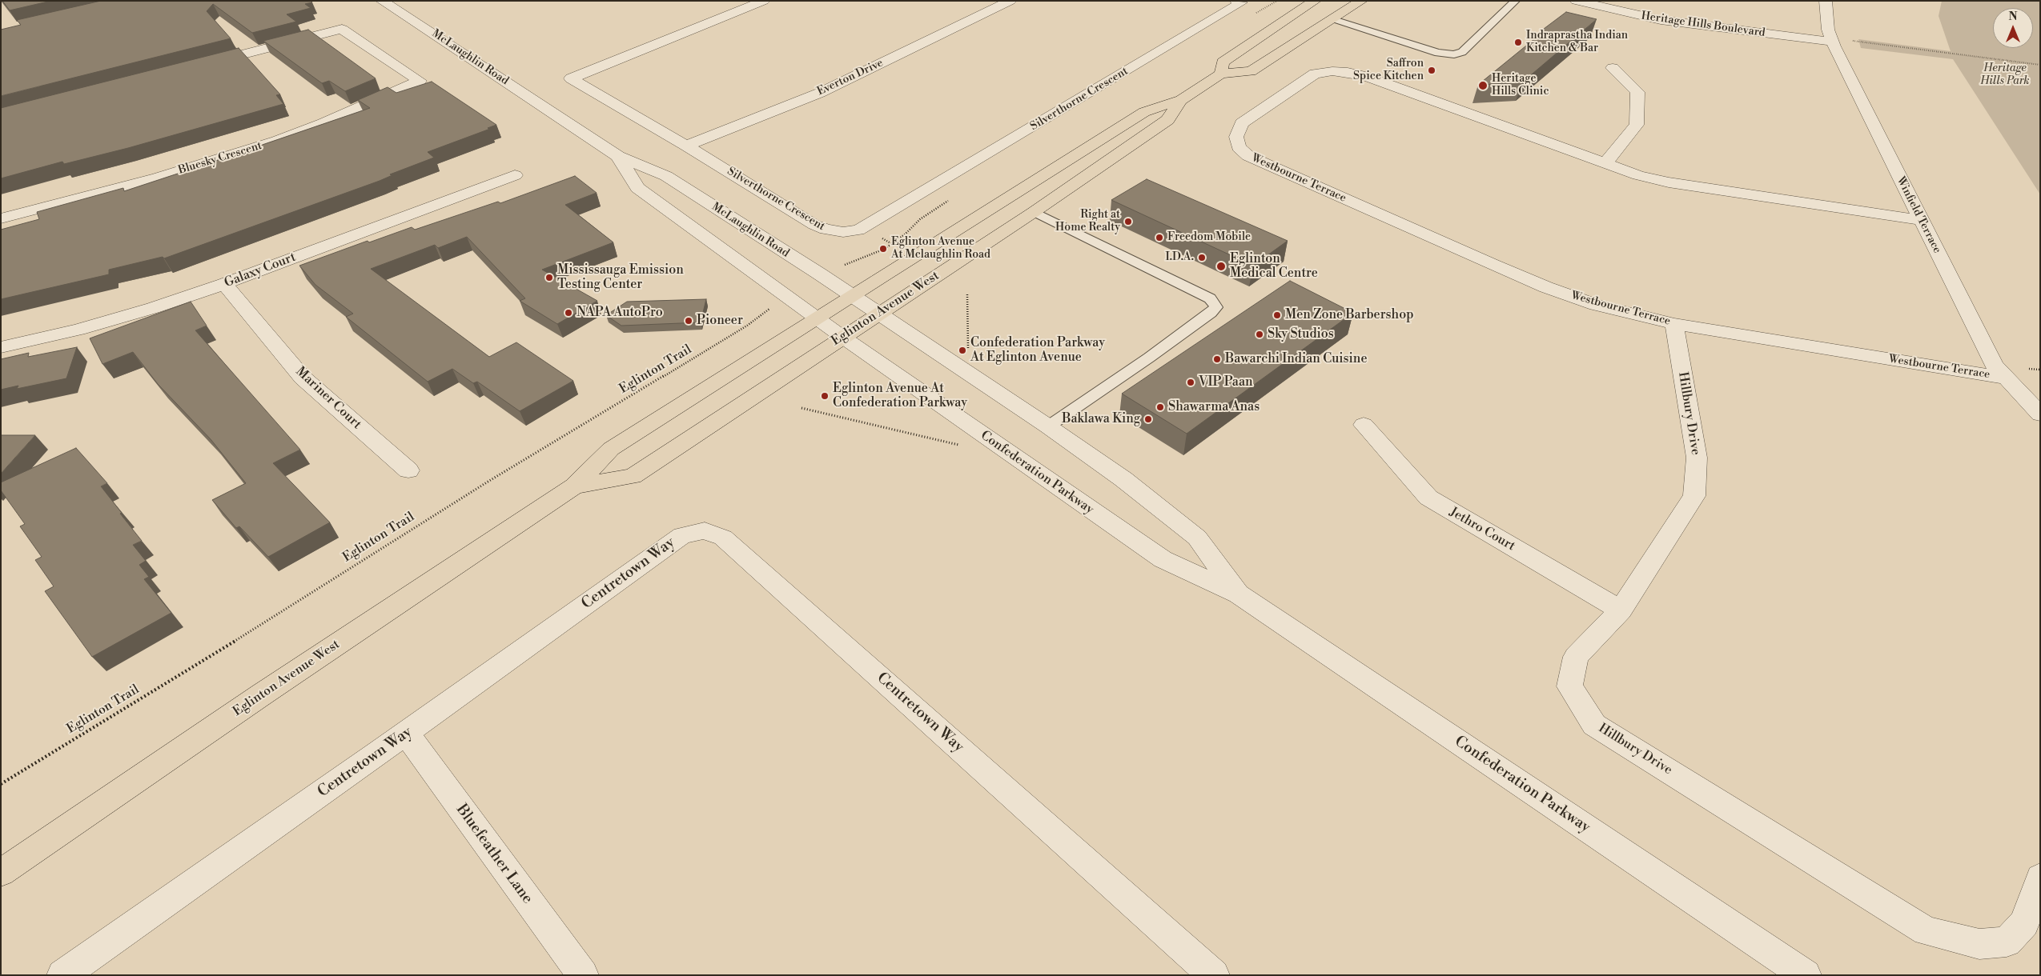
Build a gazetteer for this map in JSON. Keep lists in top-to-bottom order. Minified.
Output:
{"streets":{"main road":["Eglinton Avenue West"],"street":["Heritage Hills Boulevard","McLaughlin Road","Everton Drive","Silverthorne Crescent","Bluesky Crescent","Westbourne Terrace","Winfield Terrace","Galaxy Court","Mariner Court","Hillbury Drive","Confederation Parkway","Jethro Court","Centretown Way","Bluefeather Lane"],"path":["Eglinton Trail"]},"crossings":[["Heritage Hills Boulevard","Winfield Terrace"],["McLaughlin Road","Eglinton Avenue West"],["McLaughlin Road","Confederation Parkway"],["Everton Drive","Silverthorne Crescent"],["Westbourne Terrace","Winfield Terrace"],["Westbourne Terrace","Hillbury Drive"],["Galaxy Court","Mariner Court"],["Eglinton Avenue West","Confederation Parkway"],["Hillbury Drive","Jethro Court"],["Centretown Way","Bluefeather Lane"]],"parks":["Heritage Hills Park"],"places":["Indraprastha Indian Kitchen & Bar","Saffron Spice Kitchen","Heritage Hills Clinic","Right at Home Realty","Freedom Mobile","Eglinton Avenue At Mclaughlin Road","I.D.A.","Eglinton Medical Centre","Mississauga Emission Testing Center","NAPA AutoPro","Men Zone Barbershop","Pioneer","Sky Studios","Confederation Parkway At Eglinton Avenue","Bawarchi Indian Cuisine","VIP Paan","Eglinton Avenue At Confederation Parkway","Shawarma Anas","Baklawa King"],"north":"top"}
